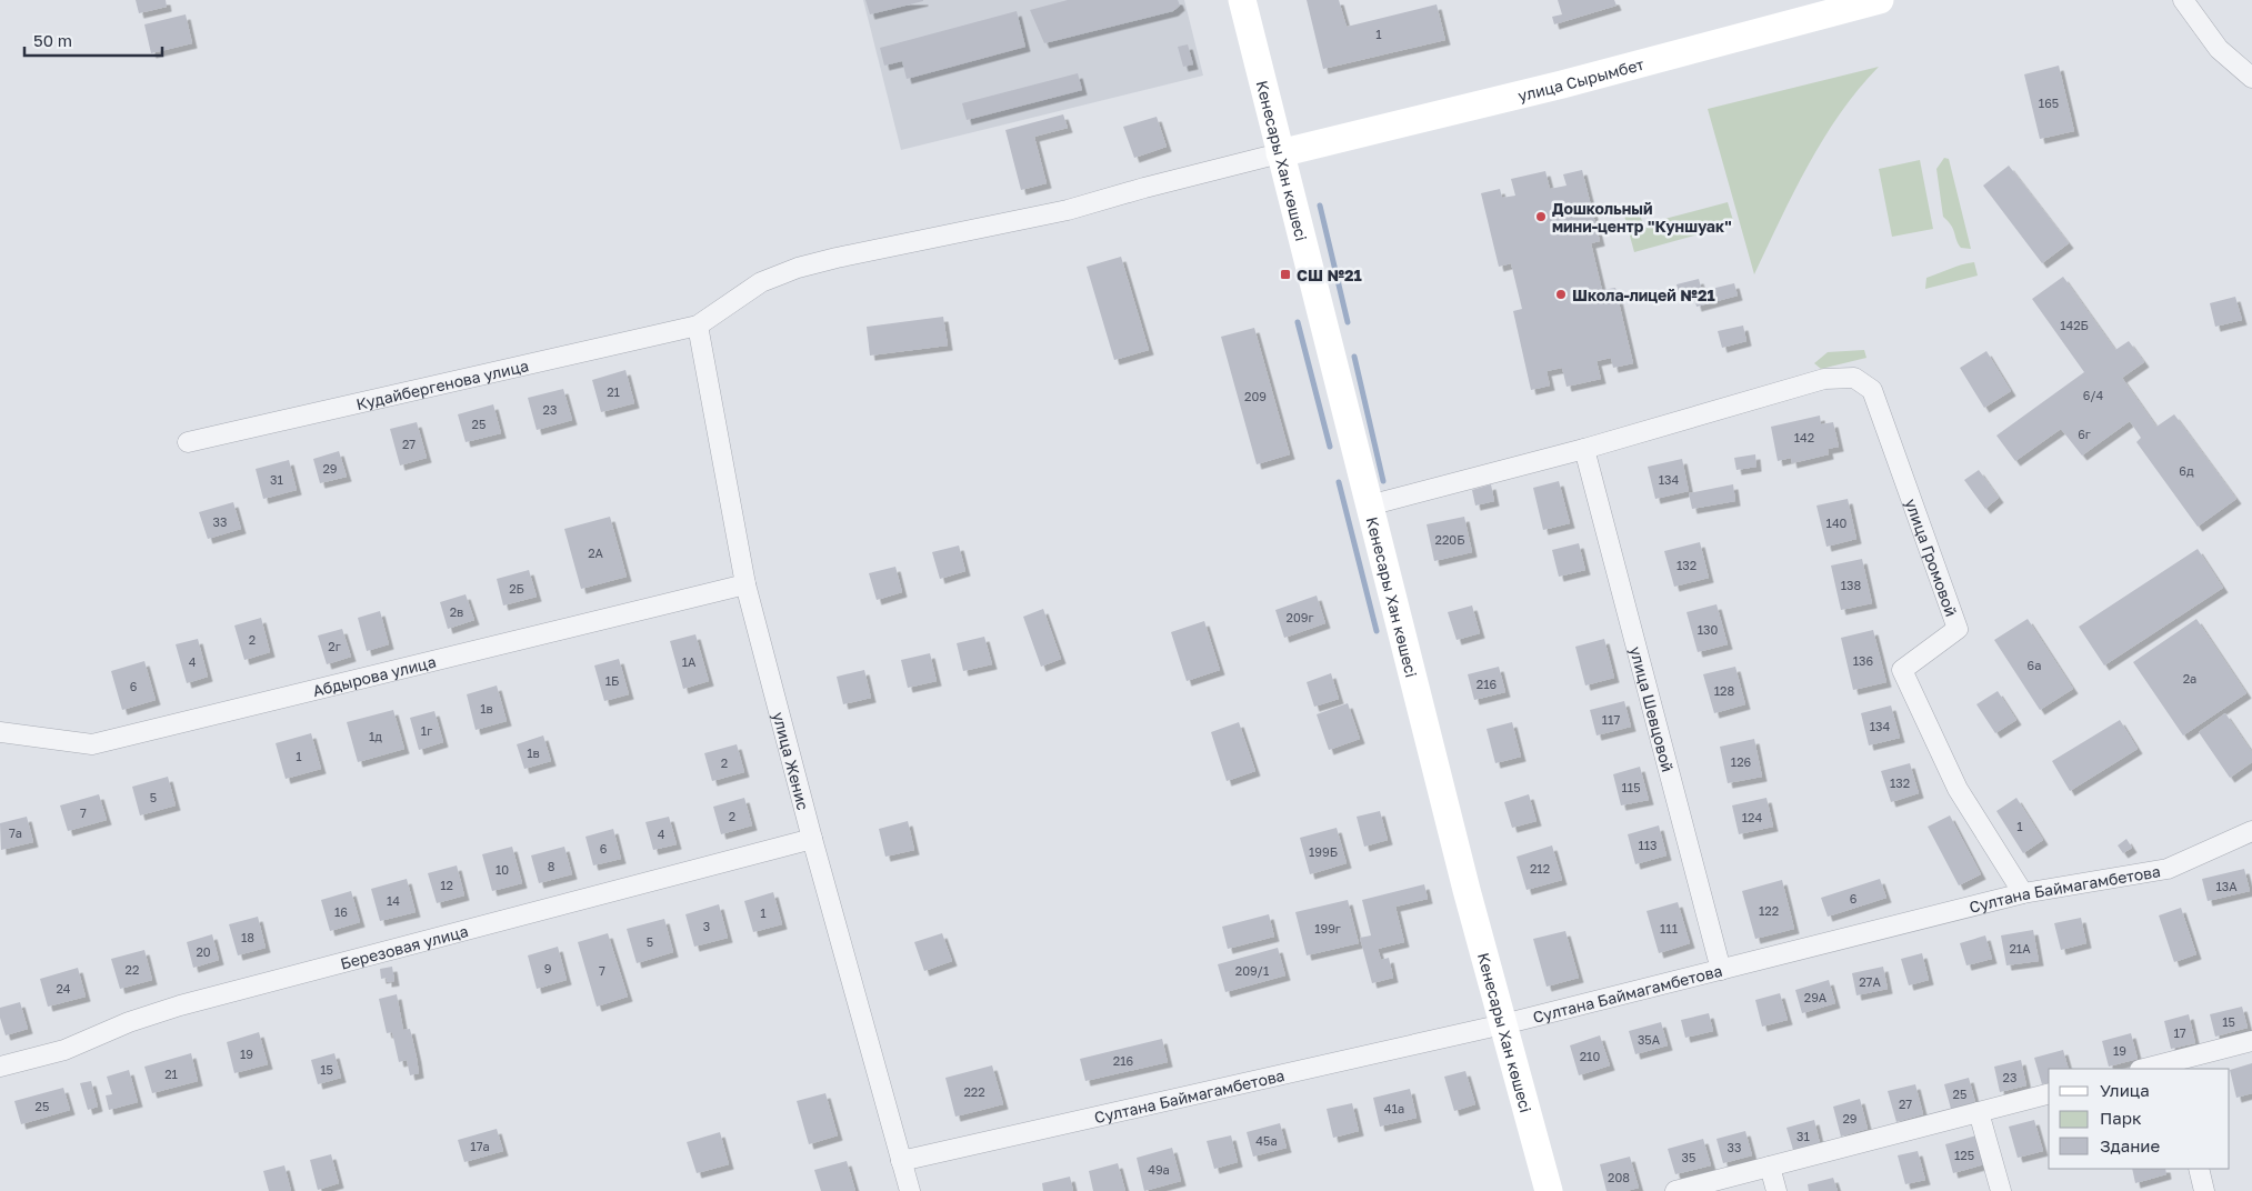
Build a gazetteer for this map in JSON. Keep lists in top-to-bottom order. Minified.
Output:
{"streets":{"main road":["улица Сырымбет","Кенесары Хан көшесі"],"street":["Кудайбергенова улица","улица Громовой","Абдырова улица","улица Шевцовой","улица Женис","Султана Баймагамбетова","Березовая улица"]},"crossings":[["улица Сырымбет","Кенесары Хан көшесі"],["Кенесары Хан көшесі","Султана Баймагамбетова"],["Кудайбергенова улица","улица Женис"],["улица Громовой","улица Шевцовой"],["улица Громовой","Султана Баймагамбетова"],["Абдырова улица","улица Женис"],["улица Шевцовой","Султана Баймагамбетова"],["улица Женис","Султана Баймагамбетова"],["улица Женис","Березовая улица"]],"places":{"other":["Дошкольный мини-центр \"Куншуак\"","Школа-лицей №21"],"transit":["СШ №21"]},"house_numbers":["1","165","142Б","21","6/4","209","23","25","6г","142","27","29","6д","31","134","33","140","220Б","2А","132","138","2Б","2в","209г","130","2","2г","136","4","1А","6а","2а","1Б","216","6","128","1в","117","134","1г","1д","1в","1","126","2","132","115","5","7","2","124","1","7а","4","113","6","199Б","8","212","10","12","13А","6","14","122","16","1","3","199г","111","18","5","21А","20","9","22","7","209/1","27А","24","29А","15","17","35А","19","19","210","216","15","21","23","222","25","27","25","41а","29","31","45а","17а","33","125","35","49а","208"],"legend":["Улица","Парк","Здание"],"scale_bar":"50 m"}
